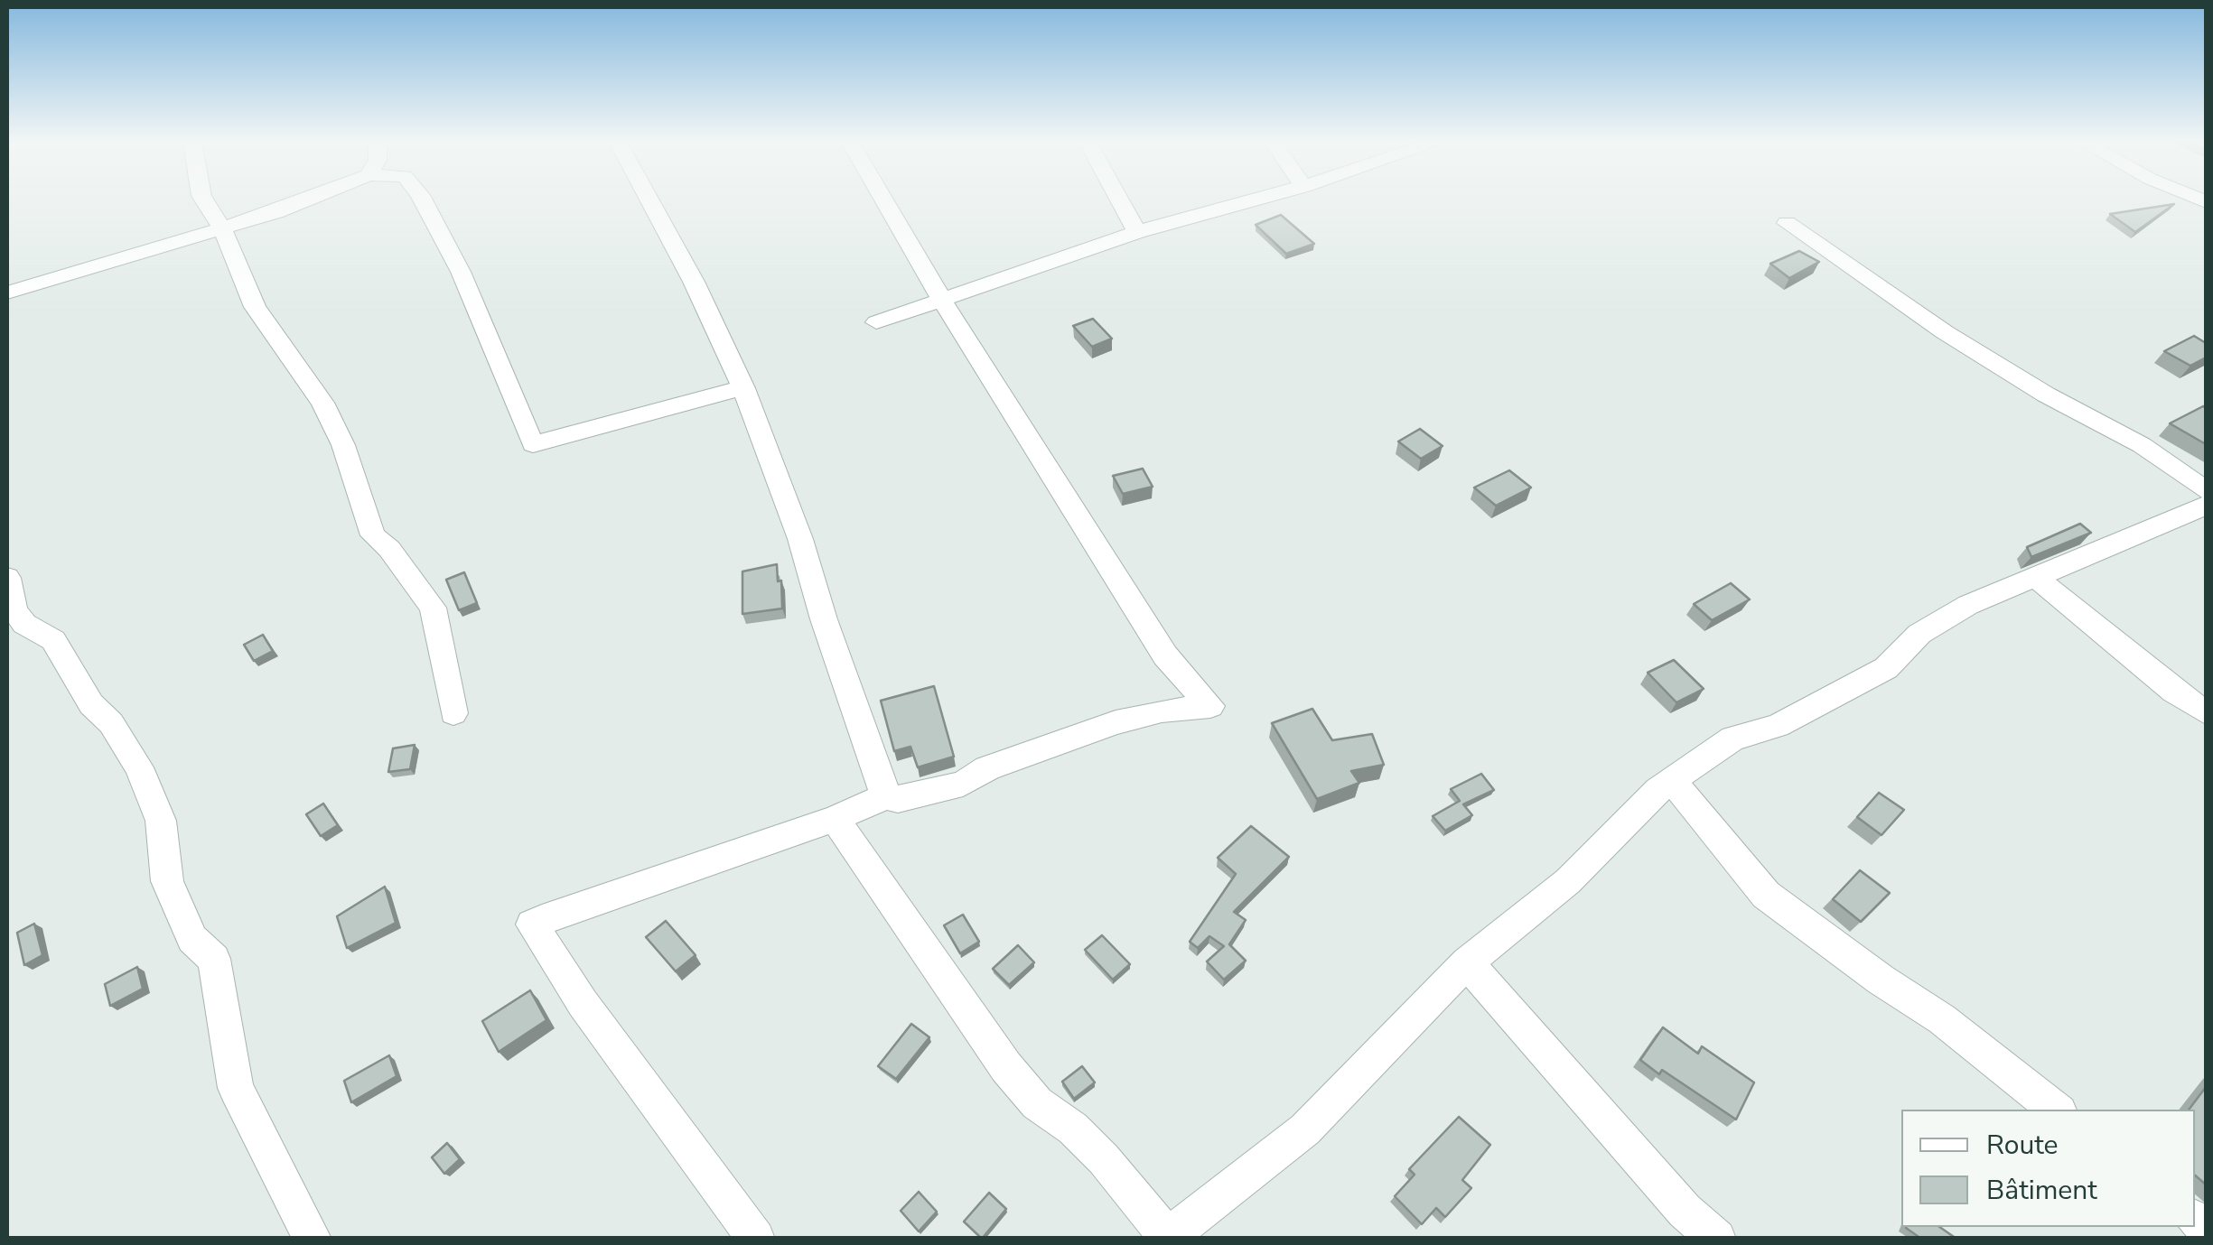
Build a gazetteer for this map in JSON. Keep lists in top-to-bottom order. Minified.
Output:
{"legend":["Route","Bâtiment"]}
